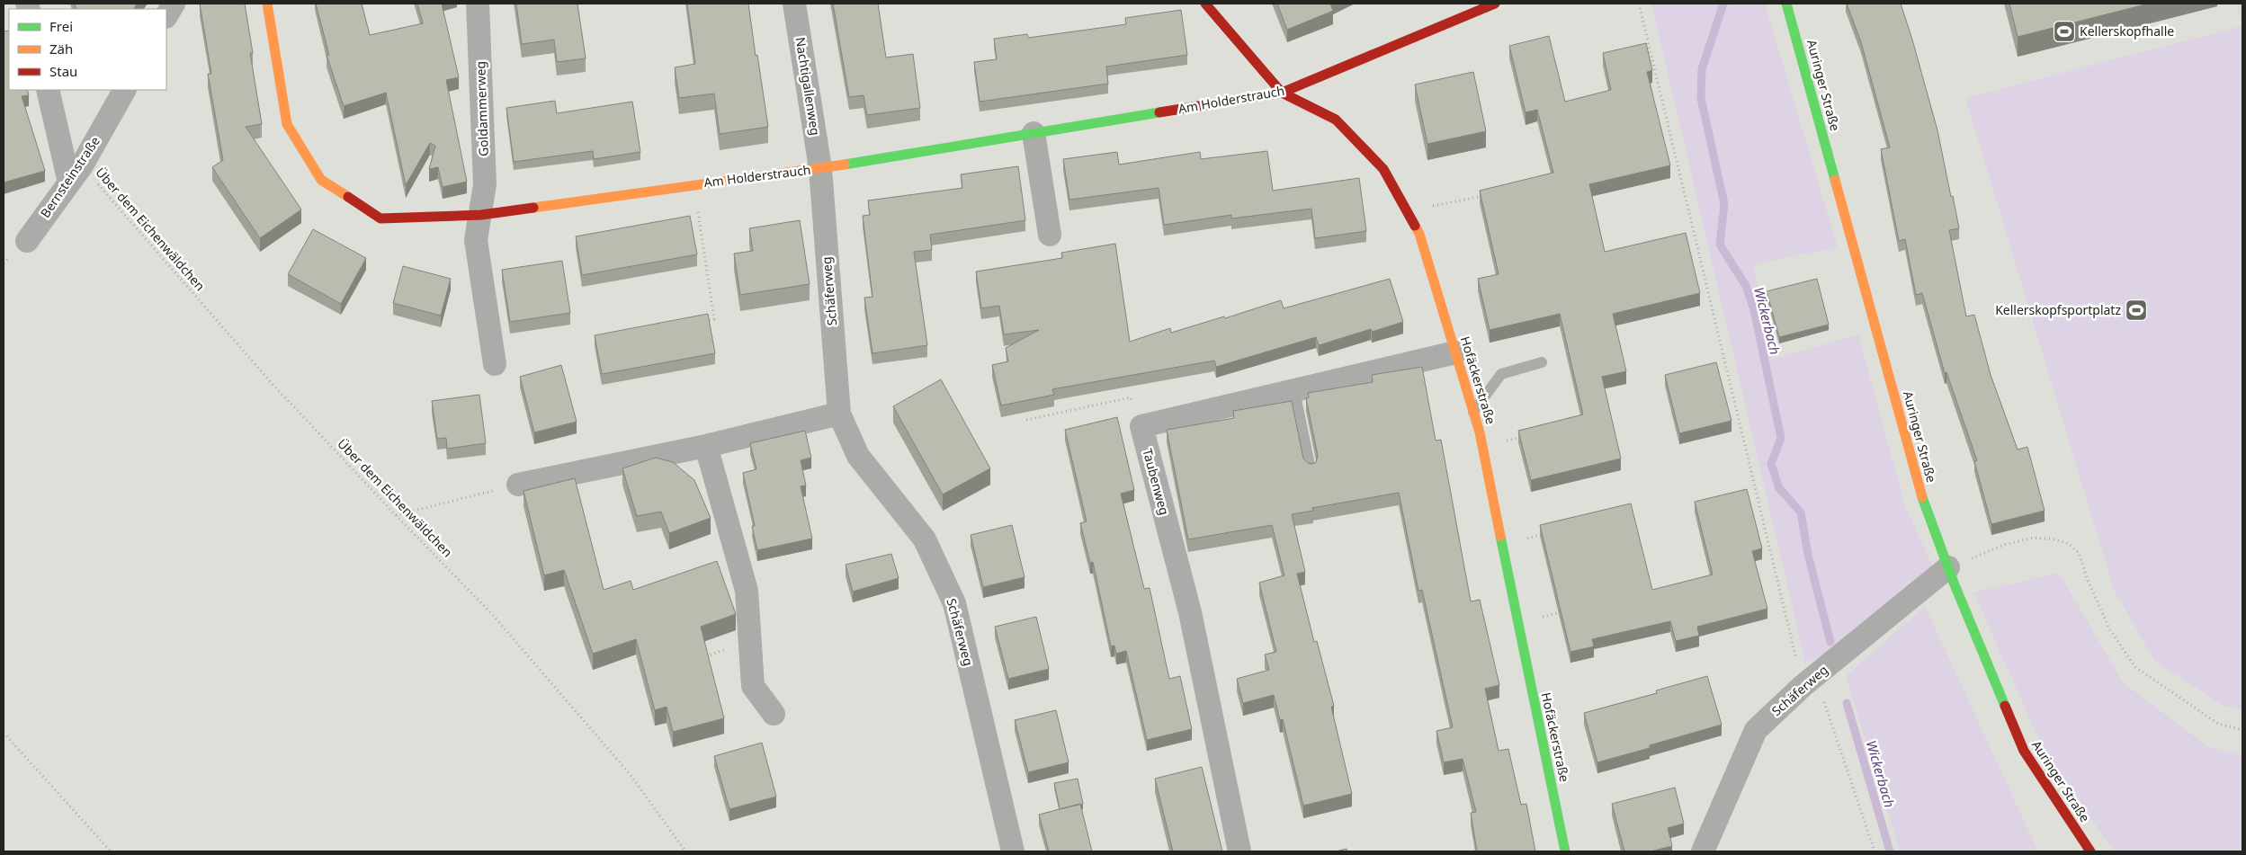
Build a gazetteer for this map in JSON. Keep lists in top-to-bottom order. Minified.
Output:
{"streets":{"street":["Auringer Straße","Nachtigallenweg","Am Holderstrauch","Goldammerweg","Bernsteinstraße","Schäferweg","Hofäckerstraße","Taubenweg"],"path":["Über dem Eichenwäldchen"]},"crossings":[["Auringer Straße","Schäferweg"],["Nachtigallenweg","Am Holderstrauch"],["Nachtigallenweg","Schäferweg"],["Am Holderstrauch","Goldammerweg"],["Am Holderstrauch","Schäferweg"],["Am Holderstrauch","Hofäckerstraße"],["Bernsteinstraße","Über dem Eichenwäldchen"],["Hofäckerstraße","Taubenweg"]],"water":["Wickerbach"],"places":{"sports":["Kellerskopfhalle","Kellerskopfsportplatz"]},"legend":["Frei","Zäh","Stau"]}
